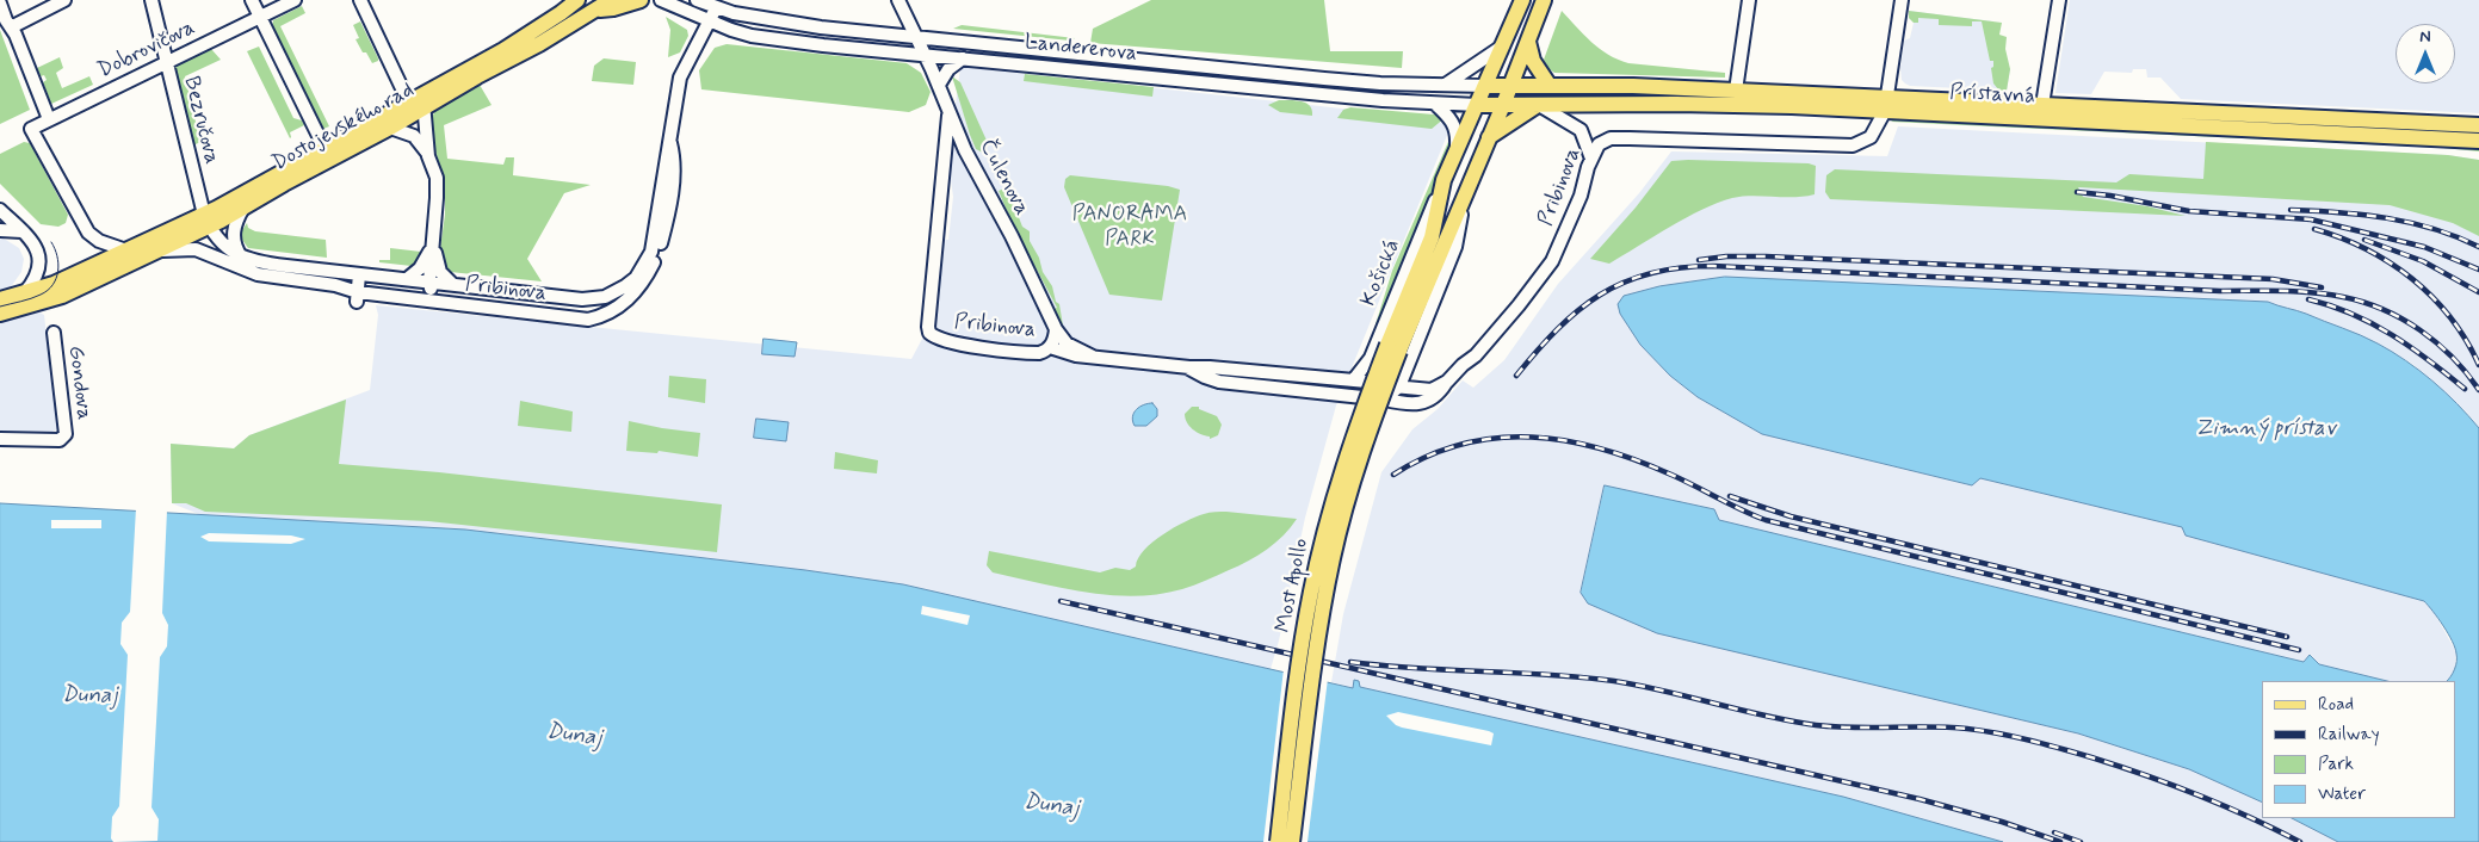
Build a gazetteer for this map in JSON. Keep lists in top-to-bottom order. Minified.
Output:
{"streets":{"main road":["Landererova","Prístavná","Dostojevského rad","Košická","Most Apollo"],"street":["Dobrovičova","Bezručova","Čulenova","Pribinova","Gondova"]},"crossings":[["Landererova","Prístavná"],["Landererova","Čulenova"],["Landererova","Pribinova"],["Landererova","Košická"],["Dobrovičova","Bezručova"],["Dobrovičova","Dostojevského rad"],["Prístavná","Pribinova"],["Bezručova","Dostojevského rad"],["Bezručova","Pribinova"],["Dostojevského rad","Pribinova"],["Čulenova","Pribinova"],["Pribinova","Košická"],["Košická","Most Apollo"]],"water":["Zimný prístav","Dunaj"],"parks":["PANORAMA PARK"],"legend":["Road","Railway","Park","Water"],"north":"top"}
